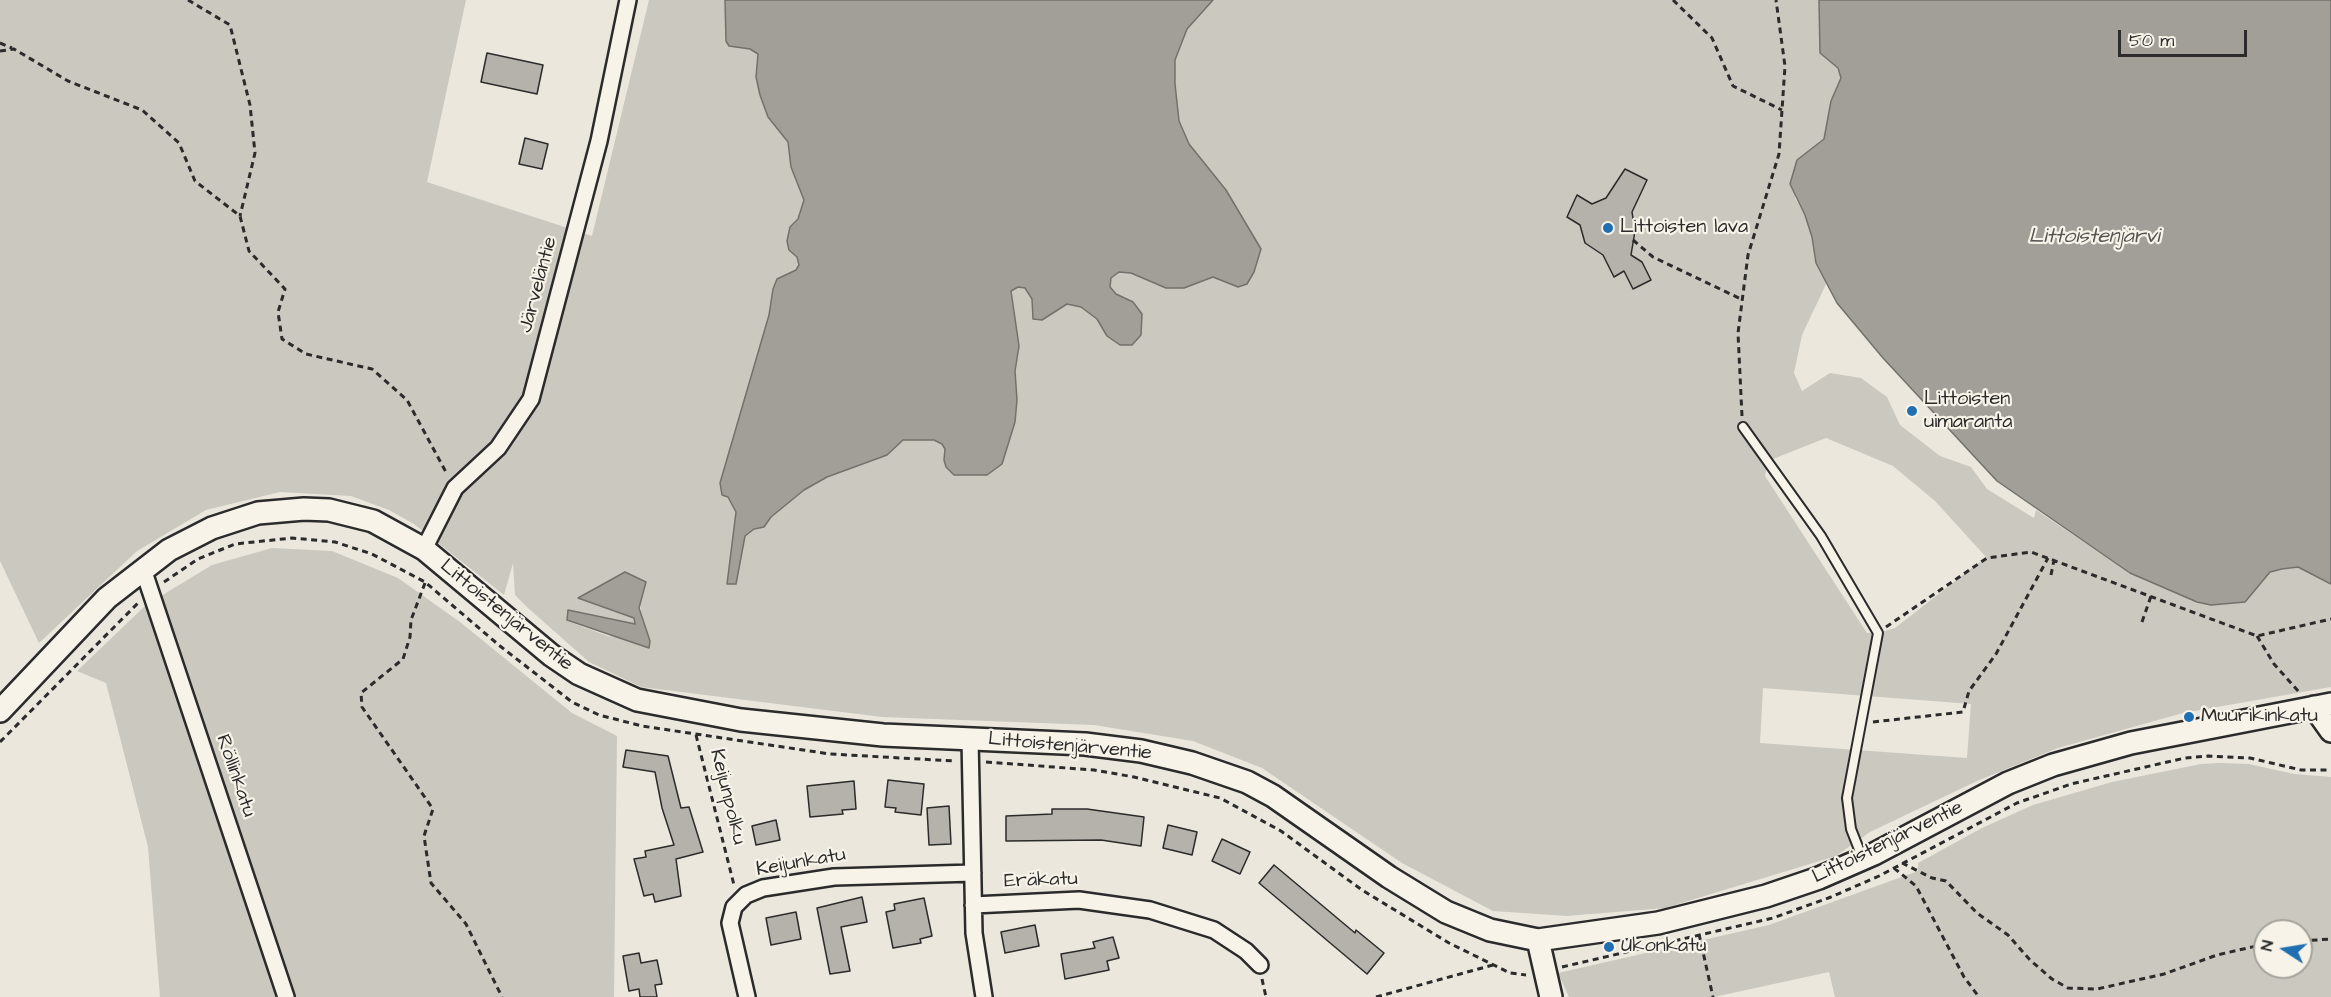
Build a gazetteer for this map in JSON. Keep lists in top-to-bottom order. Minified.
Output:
{"streets":{"street":["Järveläntie","Littoistenjärventie","Röllinkatu","Keijunkatu","Eräkatu"],"path":["Keijunpolku"]},"crossings":[["Järveläntie","Littoistenjärventie"],["Littoistenjärventie","Röllinkatu"],["Keijunpolku","Keijunkatu"]],"water":["Littoistenjärvi"],"places":["Littoisten lava","Littoisten uimaranta","Muurikinkatu","Ukonkatu"],"scale_bar":"50 m","north":"left"}
